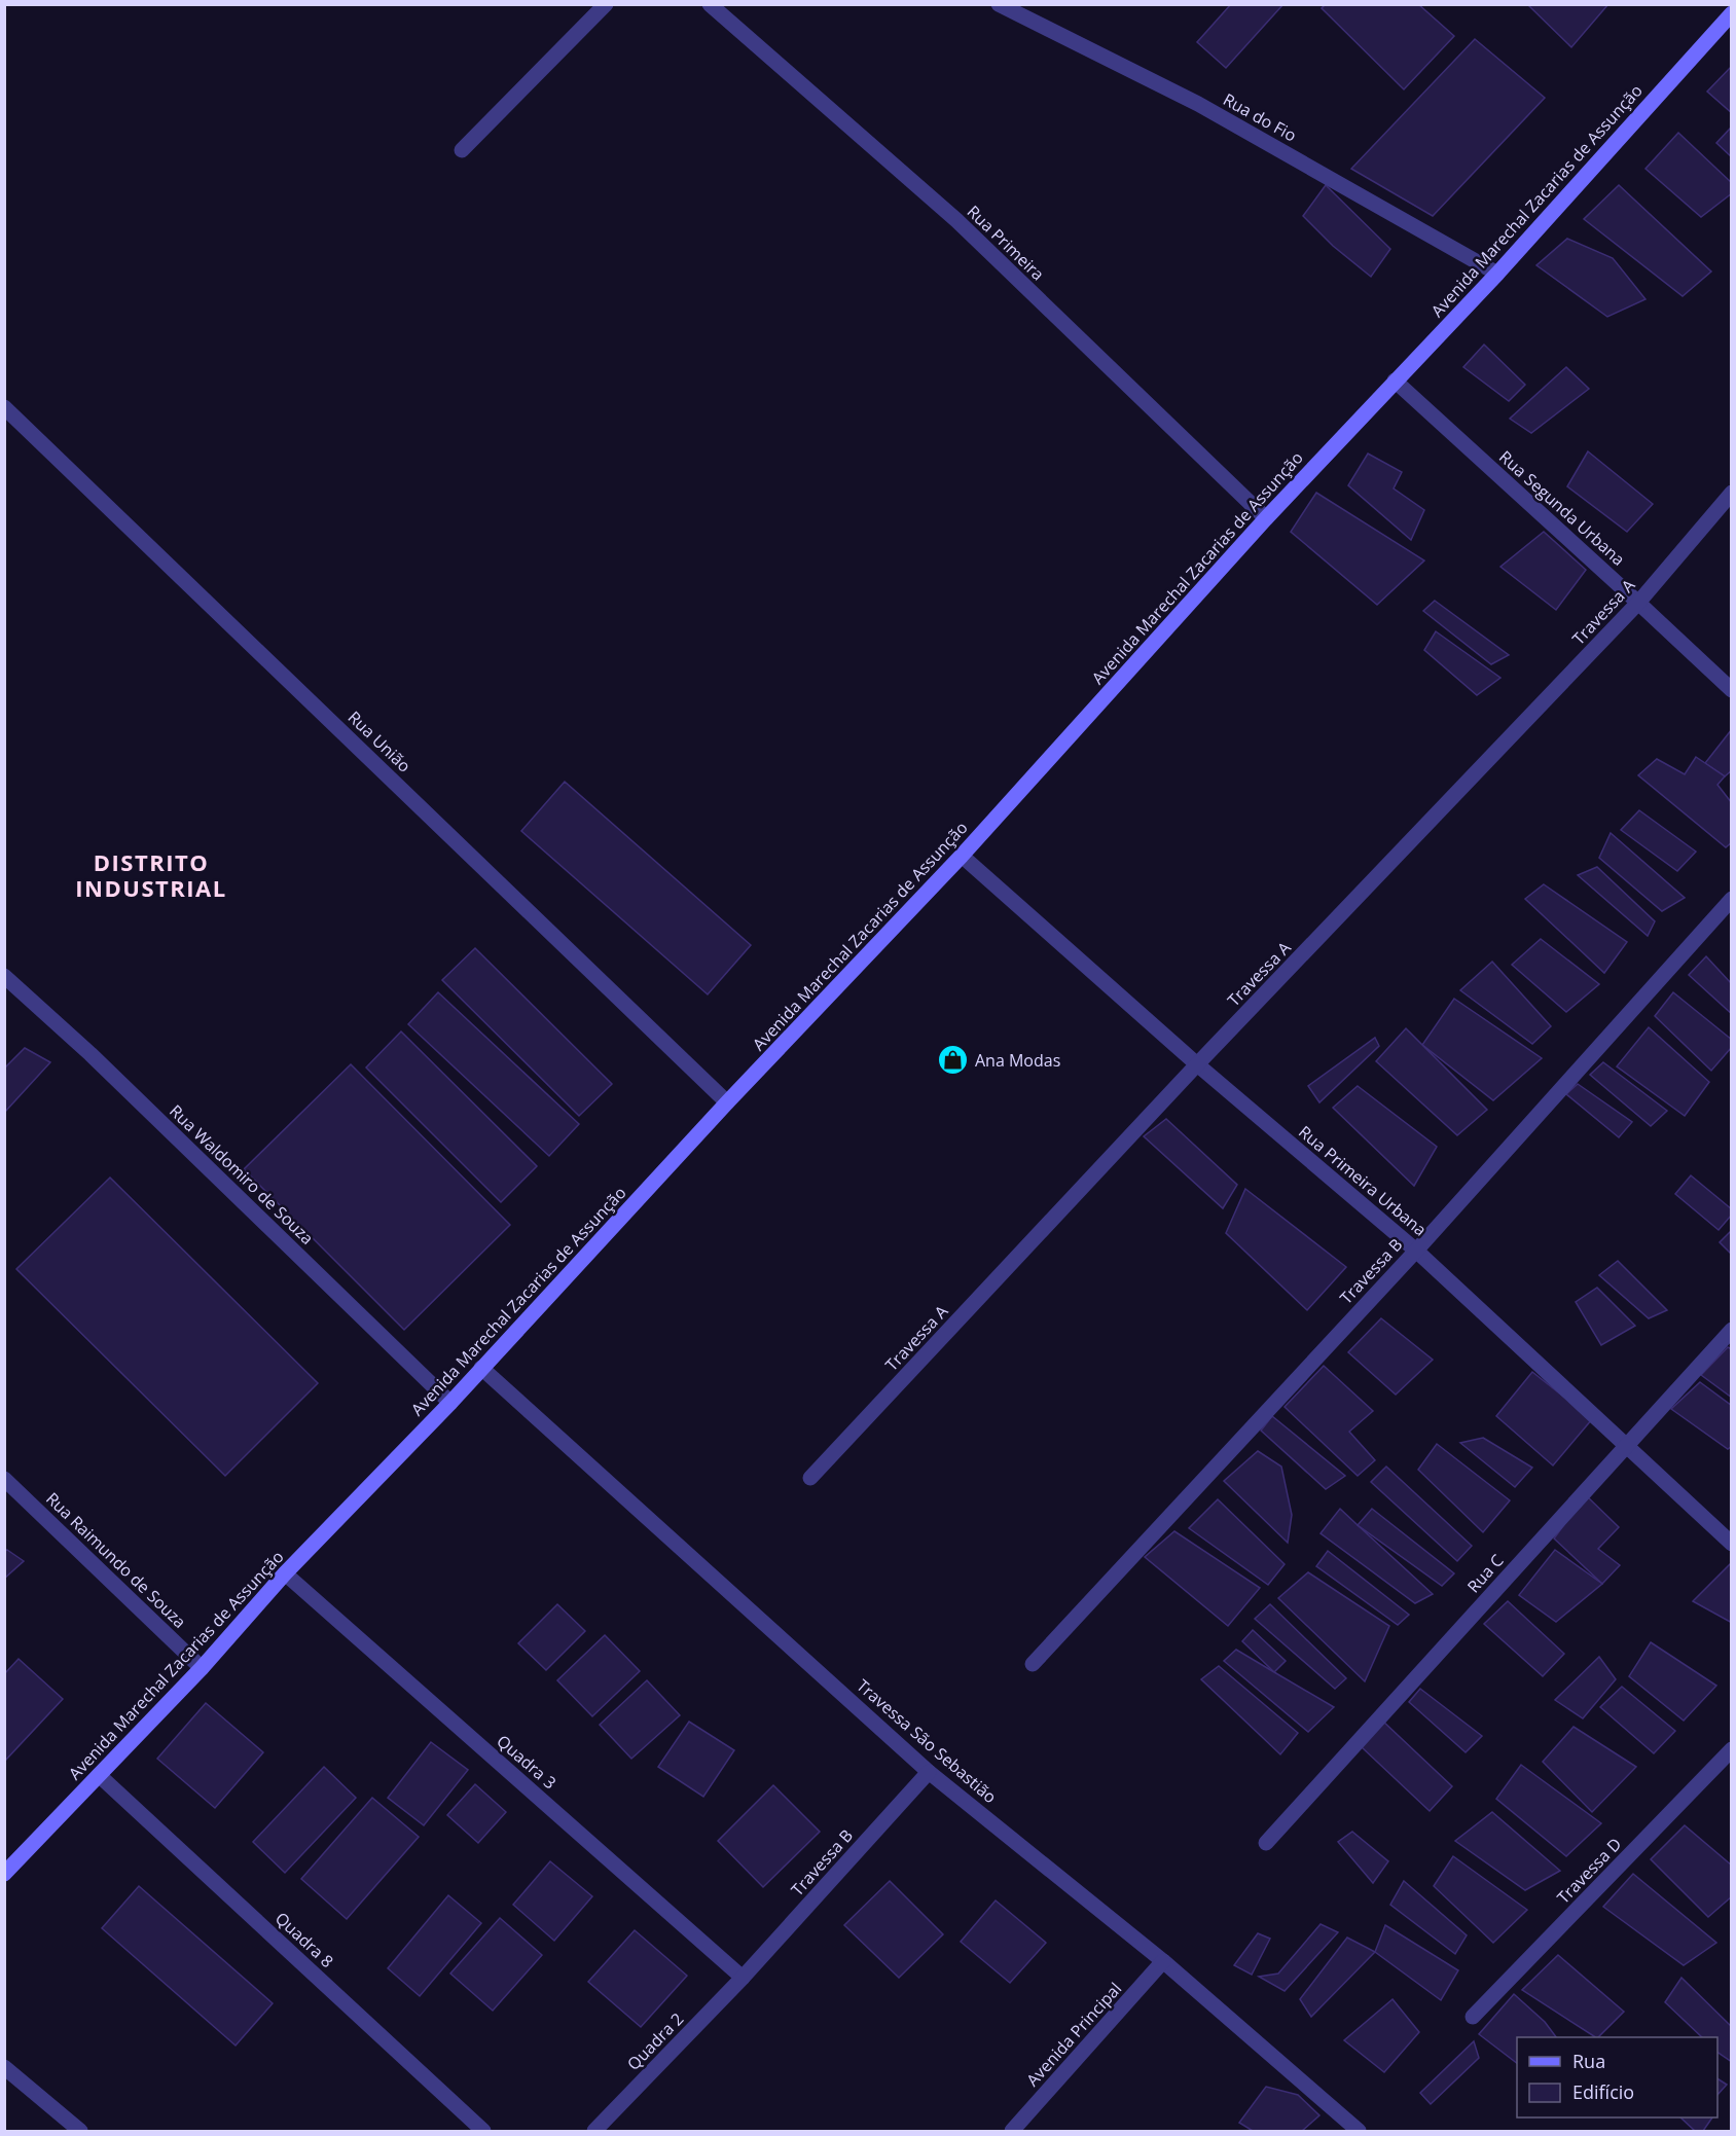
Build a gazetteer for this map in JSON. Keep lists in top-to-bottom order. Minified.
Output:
{"streets":{"main road":["Avenida Marechal Zacarias de Assunção"],"street":["Rua do Fio","Rua Primeira","Rua Segunda Urbana","Travessa A","Rua União","Rua Waldomiro de Souza","Rua Primeira Urbana","Travessa B","Rua Raimundo de Souza","Rua C","Travessa São Sebastião","Quadra 3","Travessa D","Quadra 8","Avenida Principal","Quadra 2"]},"crossings":[["Rua do Fio","Avenida Marechal Zacarias de Assunção"],["Avenida Marechal Zacarias de Assunção","Rua Primeira"],["Avenida Marechal Zacarias de Assunção","Rua Segunda Urbana"],["Avenida Marechal Zacarias de Assunção","Rua União"],["Avenida Marechal Zacarias de Assunção","Rua Waldomiro de Souza"],["Avenida Marechal Zacarias de Assunção","Rua Primeira Urbana"],["Avenida Marechal Zacarias de Assunção","Rua Raimundo de Souza"],["Avenida Marechal Zacarias de Assunção","Travessa São Sebastião"],["Avenida Marechal Zacarias de Assunção","Quadra 3"],["Avenida Marechal Zacarias de Assunção","Quadra 8"],["Rua Segunda Urbana","Travessa A"],["Travessa A","Rua Primeira Urbana"],["Rua Primeira Urbana","Travessa B"],["Rua Primeira Urbana","Rua C"],["Travessa B","Travessa São Sebastião"],["Travessa B","Quadra 3"],["Travessa B","Quadra 2"],["Travessa São Sebastião","Avenida Principal"],["Quadra 3","Quadra 2"]],"districts":["DISTRITO INDUSTRIAL"],"places":{"shop":["Ana Modas"]},"legend":["Rua","Edifício"]}
